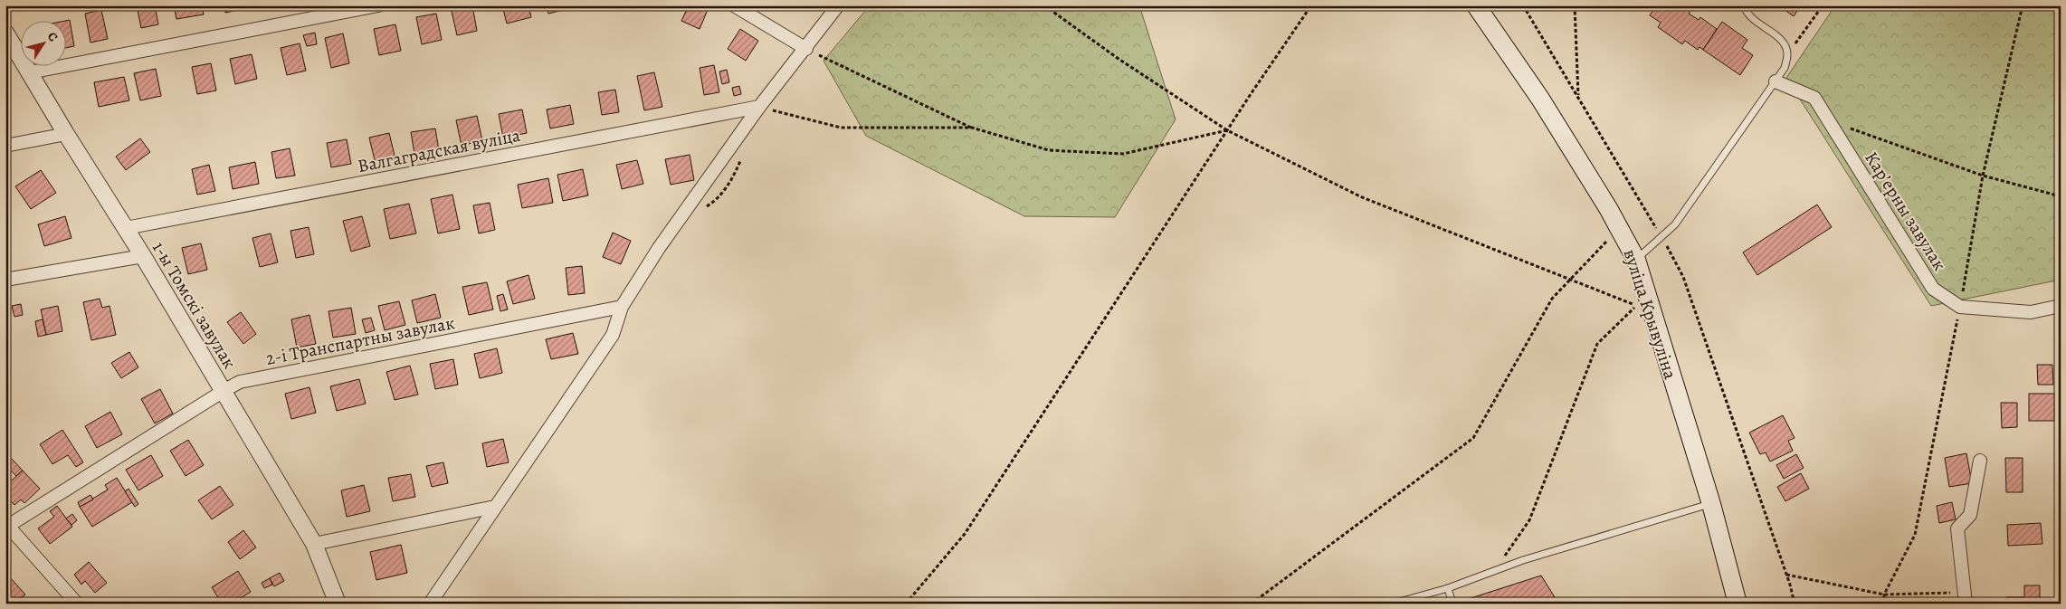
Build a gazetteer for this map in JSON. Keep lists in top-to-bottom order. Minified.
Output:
{"streets":{"main road":["вуліца Крывуліна"],"street":["Валгаградская вуліца","Карʼерны завулак","1-ы Томскі завулак","2-і Транспартны завулак"]},"crossings":[["Валгаградская вуліца","1-ы Томскі завулак"],["1-ы Томскі завулак","2-і Транспартны завулак"]],"north":"top right"}
